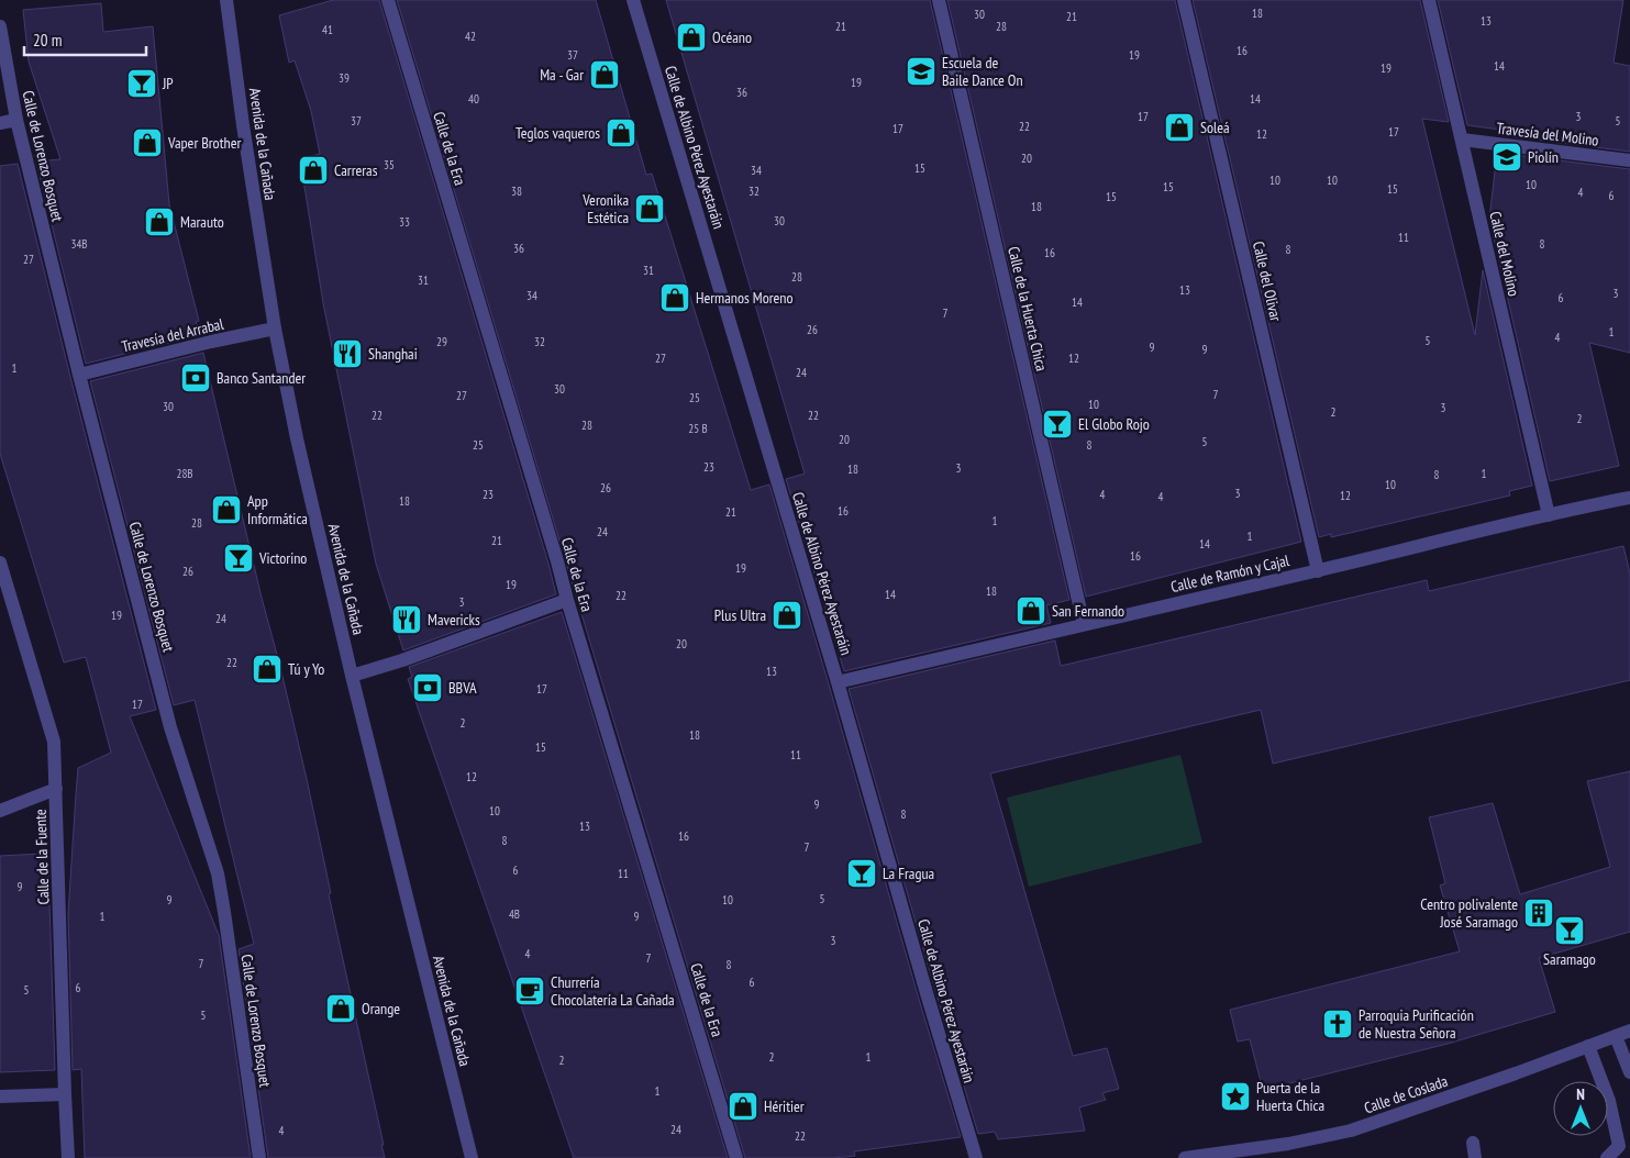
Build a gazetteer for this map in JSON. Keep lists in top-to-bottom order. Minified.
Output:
{"streets":{"street":["Travesía del Molino","Avenida de la Cañada","Calle de Albino Pérez Ayestaráin","Calle de la Era","Calle de Lorenzo Bosquet","Calle del Molino","Calle del Olivar","Calle de la Huerta Chica","Travesía del Arrabal","Calle de Ramón y Cajal","Calle de la Fuente","Calle de Coslada"]},"crossings":[["Travesía del Molino","Calle del Molino"],["Avenida de la Cañada","Travesía del Arrabal"],["Calle de Albino Pérez Ayestaráin","Calle de Ramón y Cajal"],["Calle de Lorenzo Bosquet","Travesía del Arrabal"],["Calle del Molino","Calle de Ramón y Cajal"],["Calle del Olivar","Calle de Ramón y Cajal"],["Calle de la Huerta Chica","Calle de Ramón y Cajal"]],"places":{"shop":["Océano","Ma - Gar","Soleá","Teglos vaqueros","Vaper Brother","Carreras","Veronika Estética","Marauto","Hermanos Moreno","App Informática","San Fernando","Plus Ultra","Tú y Yo","Orange","Héritier"],"school or university":["Escuela de Baile Dance On","Piolín"],"bar":["JP","El Globo Rojo","Victorino","La Fragua","Saramago"],"restaurant":["Shanghai","Mavericks"],"bank":["Banco Santander","BBVA"],"building":["Centro polivalente José Saramago"],"cafe":["Churrería Chocolatería La Cañada"],"church":["Parroquia Purificación de Nuestra Señora"],"place":["Puerta de la Huerta Chica"]},"house_numbers":["18","30","21","13","21","28","41","42","16","37","19","14","19","39","19","36","40","14","17","3","37","5","22","17","17","12","20","35","15","34","10","10","10","15","15","38","32","4","6","15","18","30","33","11","34B","8","36","8","16","27","31","28","31","13","3","34","6","14","7","26","1","4","5","29","32","9","9","27","12","1","24","30","7","27","25","10","30","3","2","22","22","2","28","25 B","20","5","25","8","23","3","18","28B","1","8","10","26","3","23","4","12","4","18","16","21","1","28","24","1","21","14","16","19","26","19","18","14","22","3","19","24","20","22","13","17","17","2","18","15","11","12","9","10","8","13","16","8","7","6","11","9","5","9","10","4B","1","9","3","4","7","7","8","6","6","5","5","2","1","2","1","24","4","22"],"scale_bar":"20 m","north":"top"}
